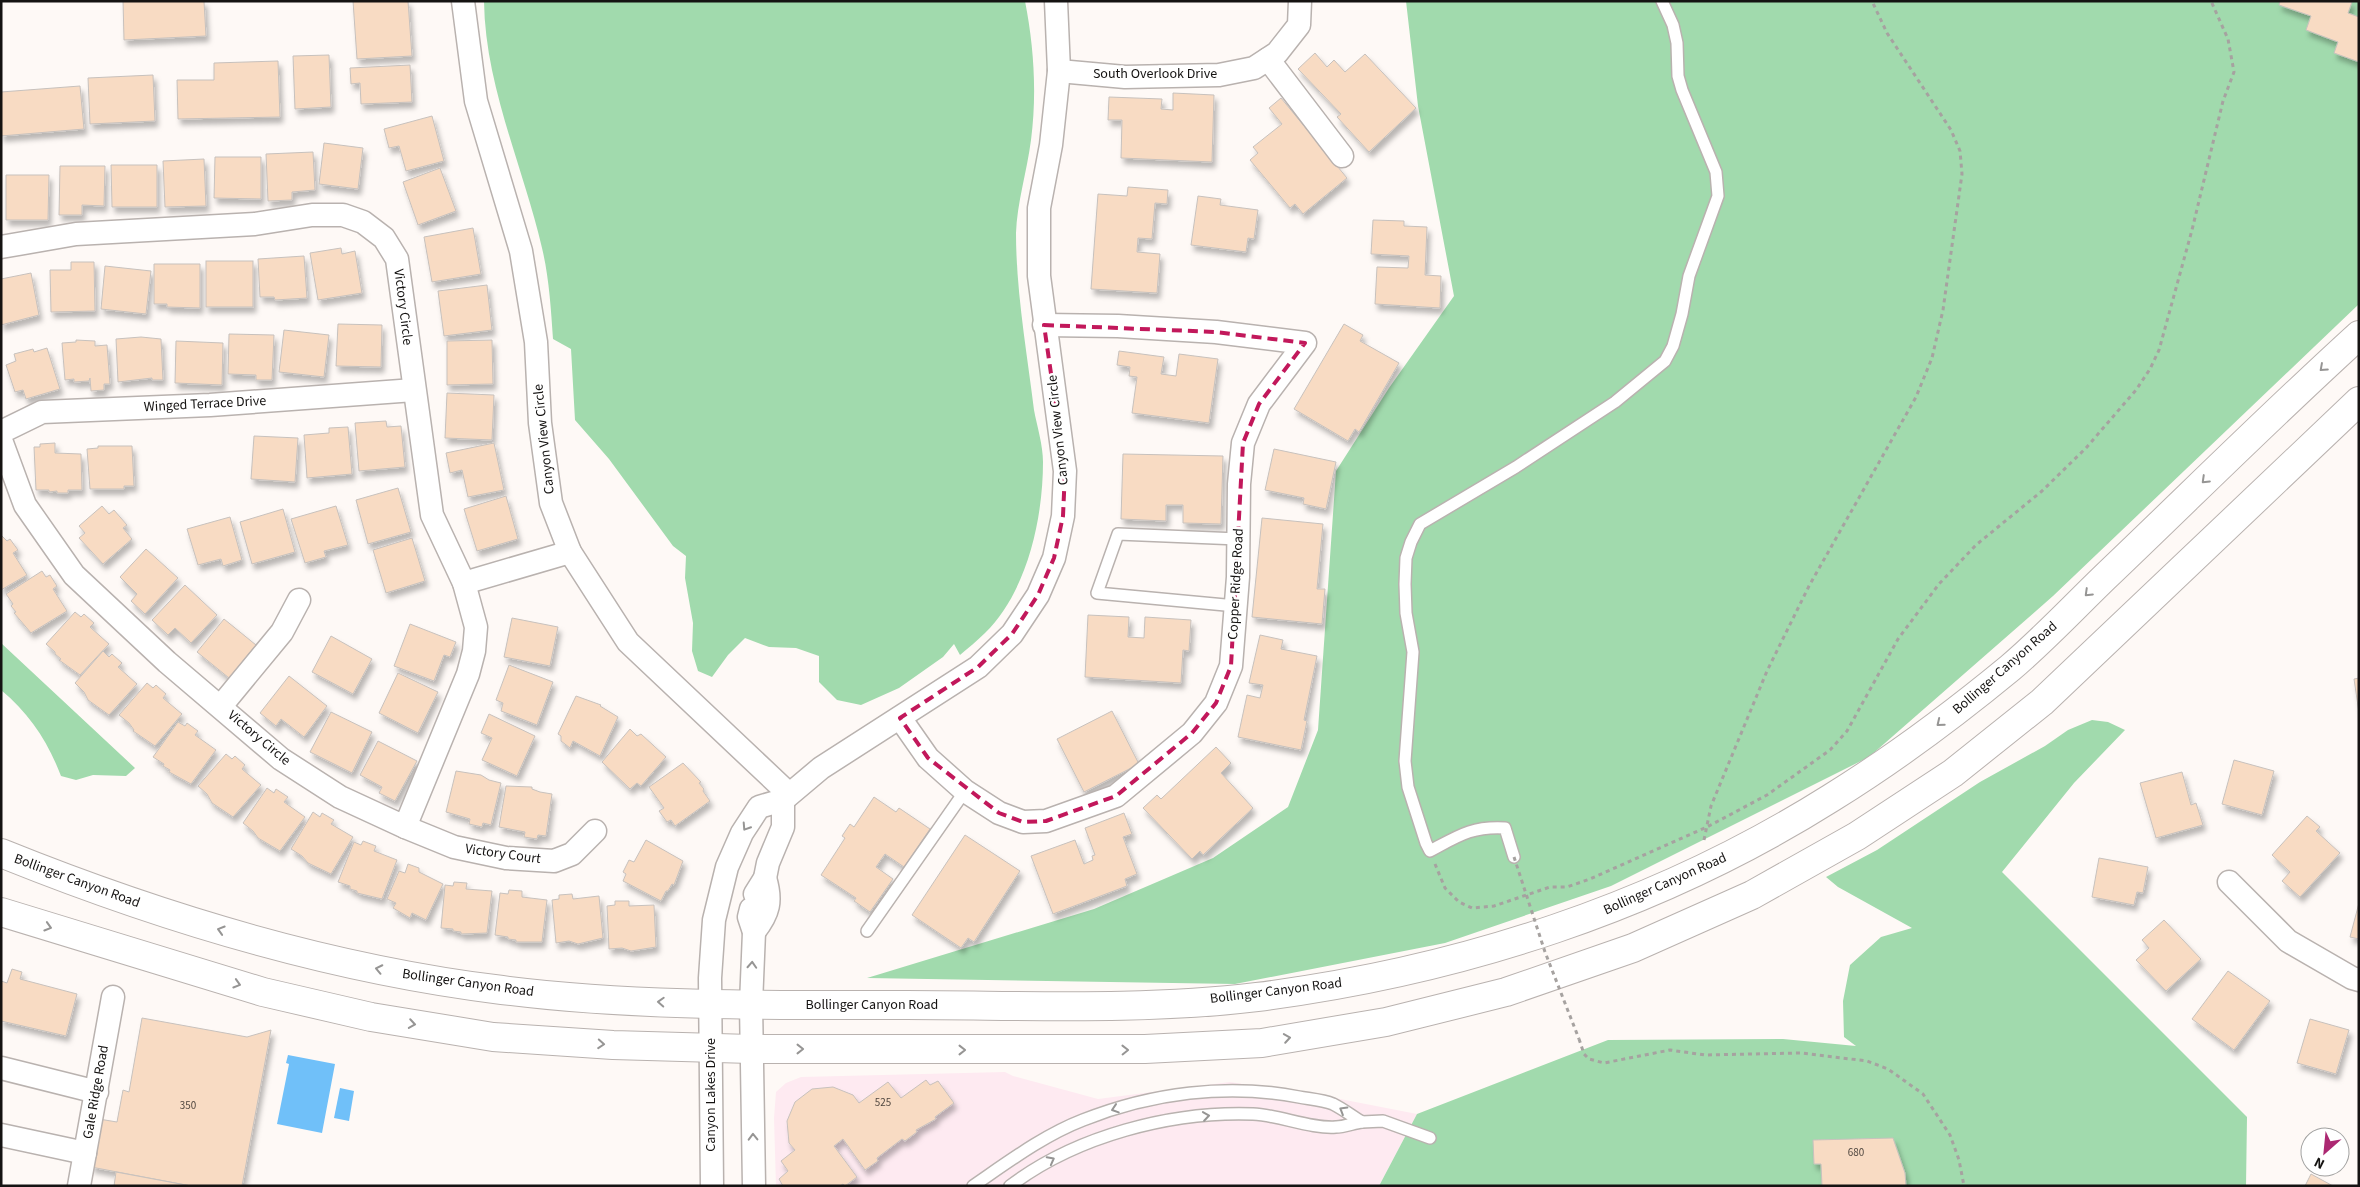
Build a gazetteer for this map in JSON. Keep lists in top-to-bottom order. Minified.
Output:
{"streets":{"main road":["Bollinger Canyon Road"],"street":["South Overlook Drive","Victory Circle","Winged Terrace Drive","Canyon View Circle","Copper Ridge Road","Victory Court","Gale Ridge Road","Canyon Lakes Drive"]},"crossings":[["South Overlook Drive","Canyon View Circle"],["Victory Circle","Winged Terrace Drive"],["Victory Circle","Victory Court"],["Canyon View Circle","Copper Ridge Road"],["Canyon View Circle","Bollinger Canyon Road"],["Canyon View Circle","Canyon Lakes Drive"],["Bollinger Canyon Road","Canyon Lakes Drive"]],"house_numbers":["525","350","680"],"north":"bottom left"}
